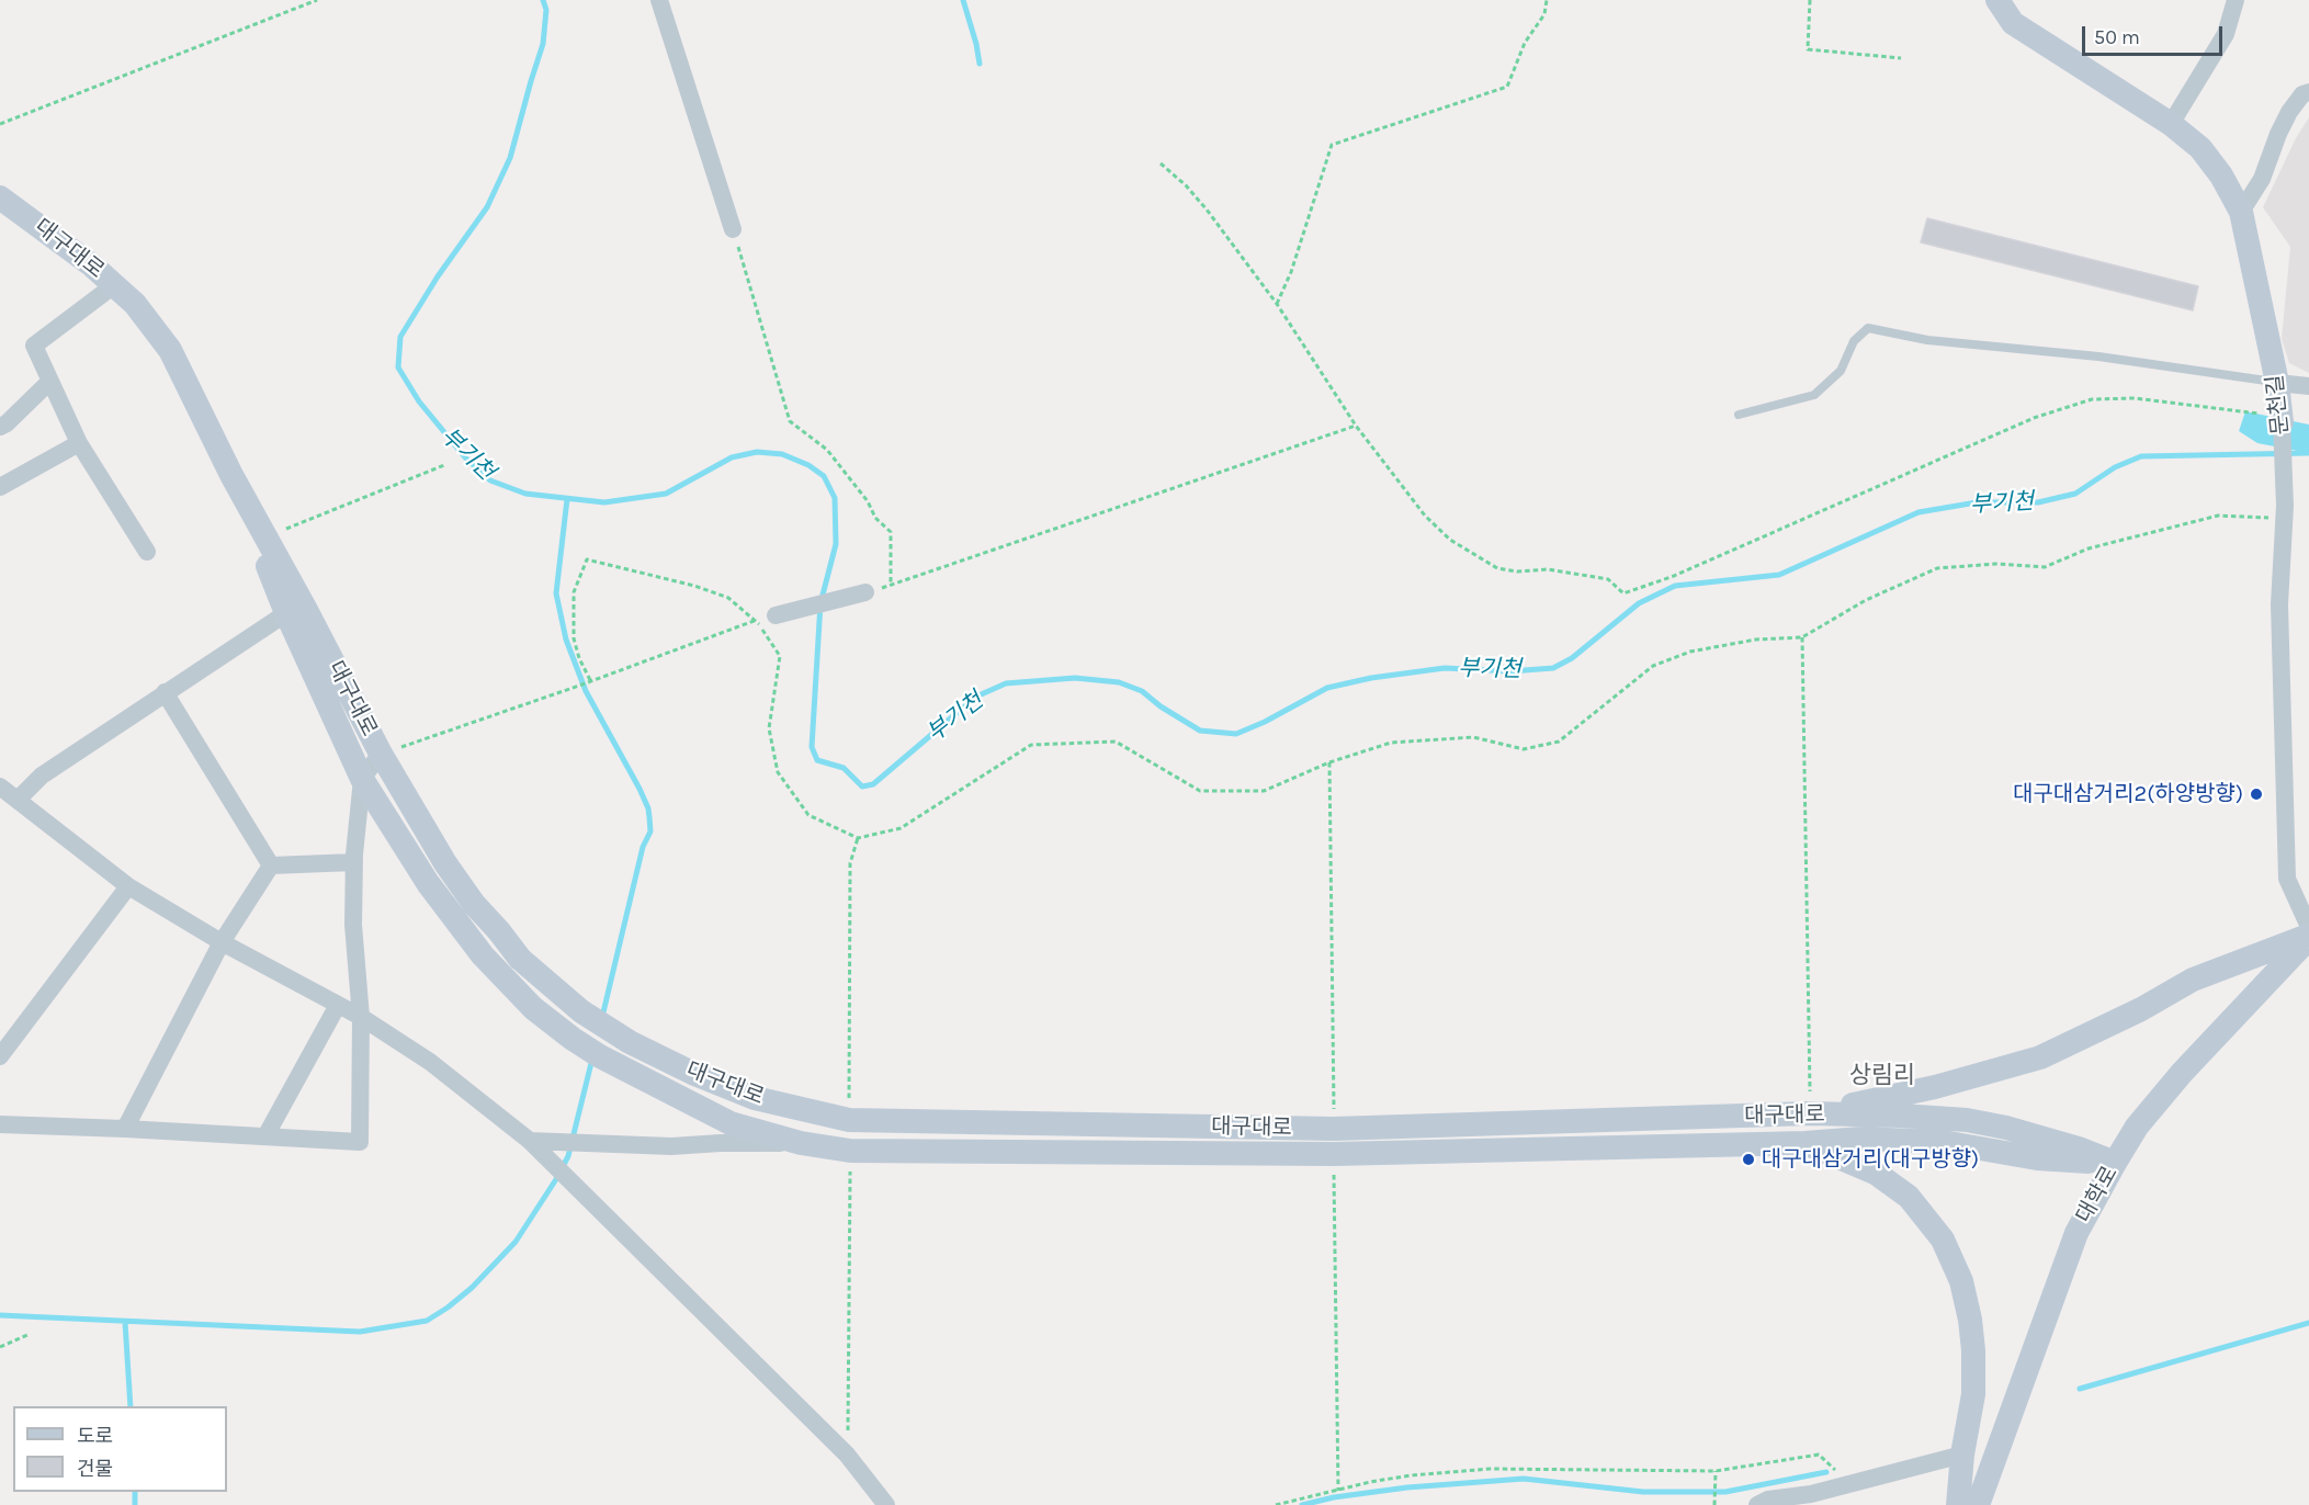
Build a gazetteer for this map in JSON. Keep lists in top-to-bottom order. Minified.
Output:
{"streets":{"street":["대구대로","문천길","대학로"]},"crossings":[["대구대로","대학로"]],"districts":["상림리"],"water":["부기천"],"places":["대구대삼거리2(하양방향)","대구대삼거리(대구방향)"],"legend":["도로","건물"],"scale_bar":"50 m"}
